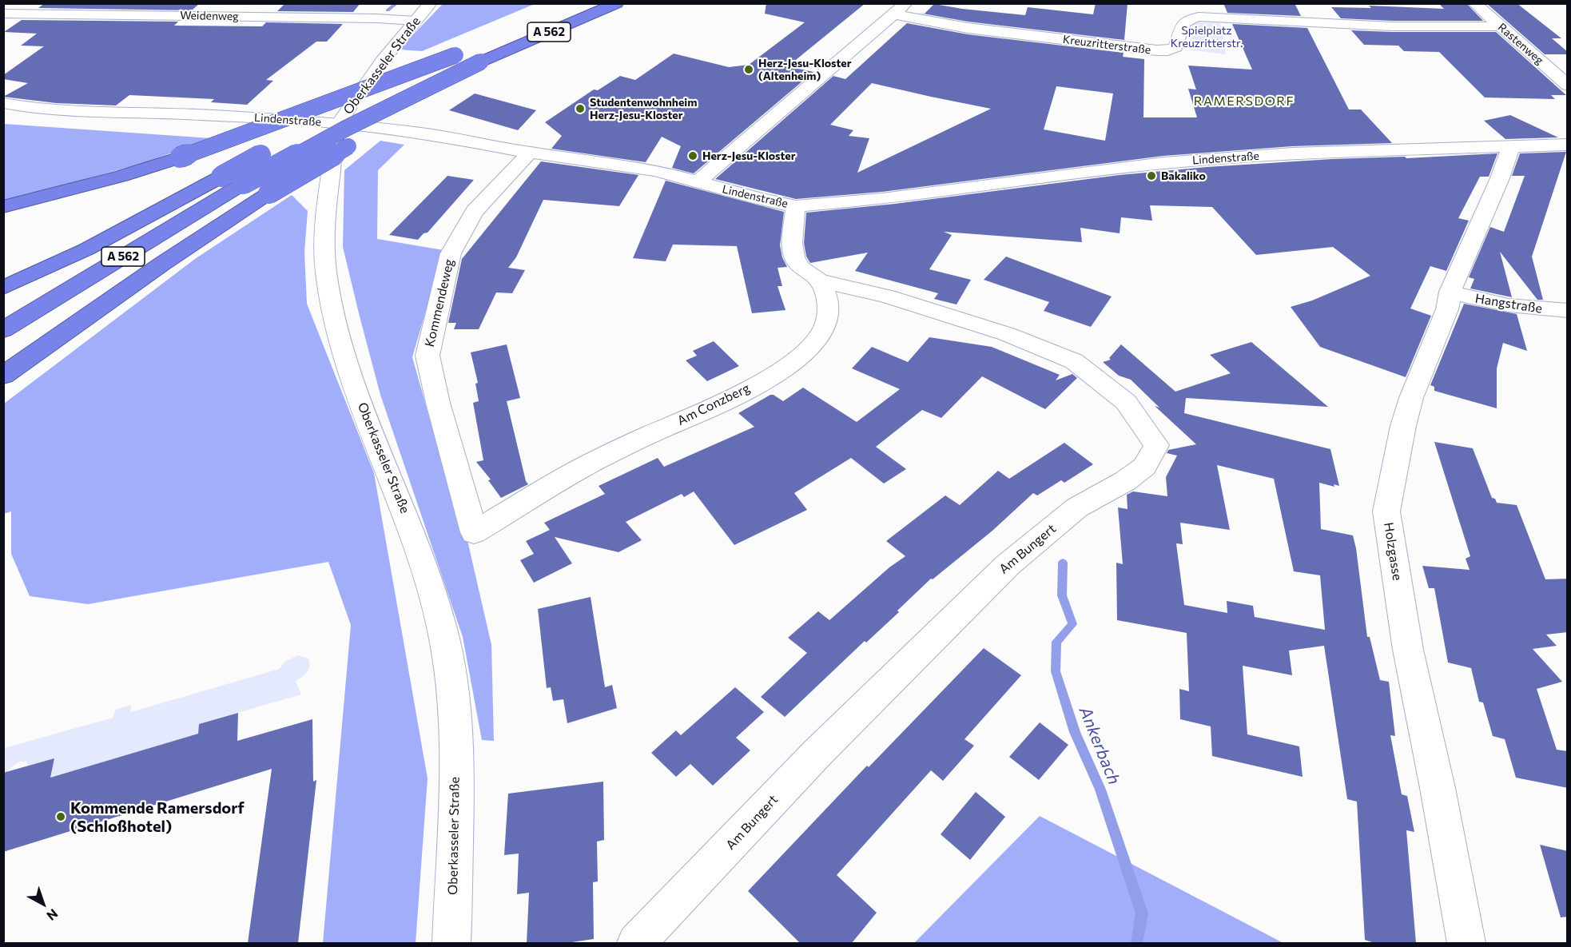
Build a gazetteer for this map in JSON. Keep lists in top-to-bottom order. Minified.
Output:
{"streets":{"highway":["A 562"],"street":["Weidenweg","Rastenweg","Kreuzritterstraße","Oberkasseler Straße","Lindenstraße","Kommendeweg","Hangstraße","Am Conzberg","Am Bungert","Holzgasse"]},"crossings":[["Weidenweg","Oberkasseler Straße"],["Rastenweg","Kreuzritterstraße"],["Oberkasseler Straße","Lindenstraße"],["Lindenstraße","Kommendeweg"],["Lindenstraße","Am Conzberg"],["Lindenstraße","Holzgasse"],["Kommendeweg","Am Conzberg"],["Hangstraße","Holzgasse"],["Am Conzberg","Am Bungert"]],"districts":["RAMERSDORF"],"water":["Ankerbach"],"parks":["Spielplatz Kreuzritterstr."],"places":["Herz-Jesu-Kloster (Altenheim)","Studentenwohnheim Herz-Jesu-Kloster","Herz-Jesu-Kloster","Bakaliko","Kommende Ramersdorf (Schloßhotel)"],"north":"bottom right"}
